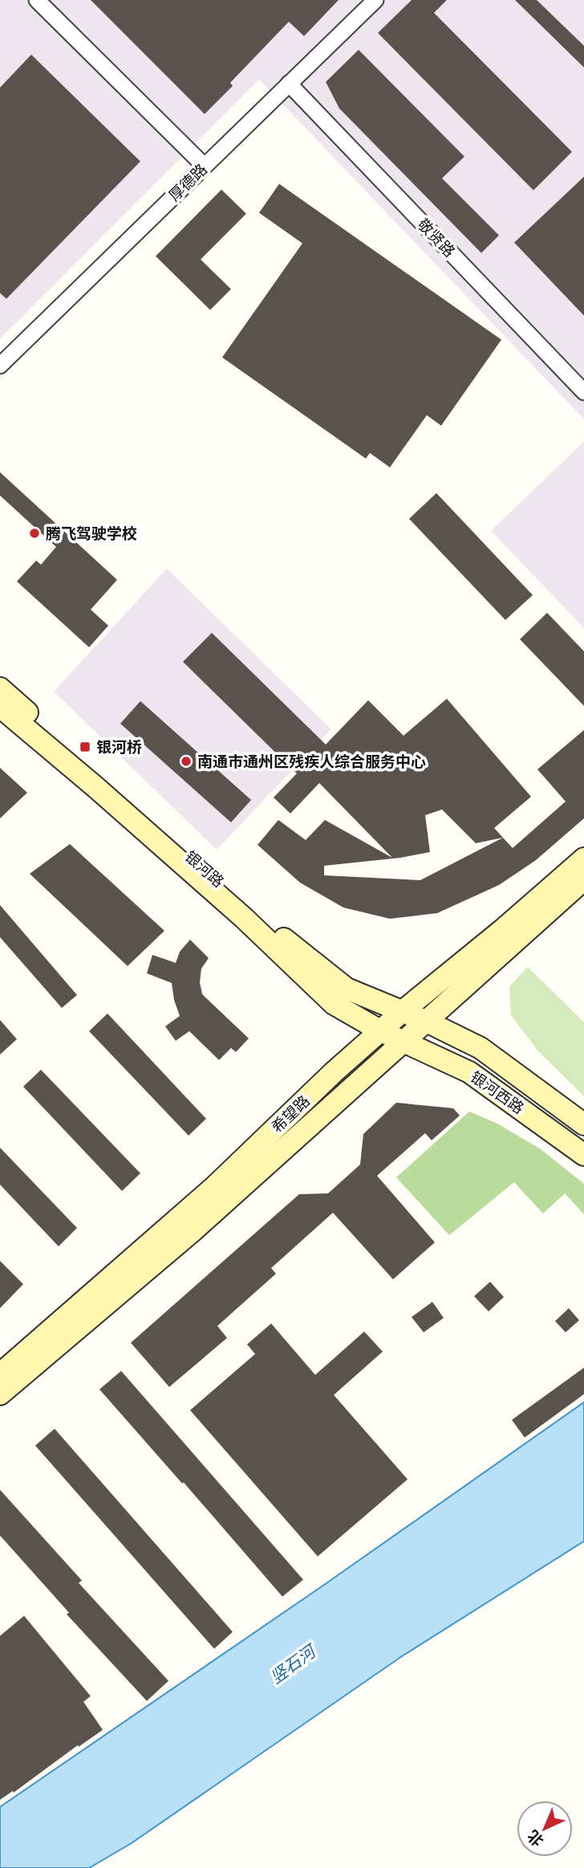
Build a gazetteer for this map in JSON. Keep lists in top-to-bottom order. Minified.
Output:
{"streets":{"main road":["银河路","银河西路","希望路"],"street":["厚德路","敬贤路"]},"crossings":[["厚德路","敬贤路"],["银河路","银河西路"],["银河路","希望路"],["银河西路","希望路"]],"water":["竖石河"],"places":{"other":["腾飞驾驶学校","南通市通州区残疾人综合服务中心"],"transit":["银河桥"]},"north":"bottom left"}
